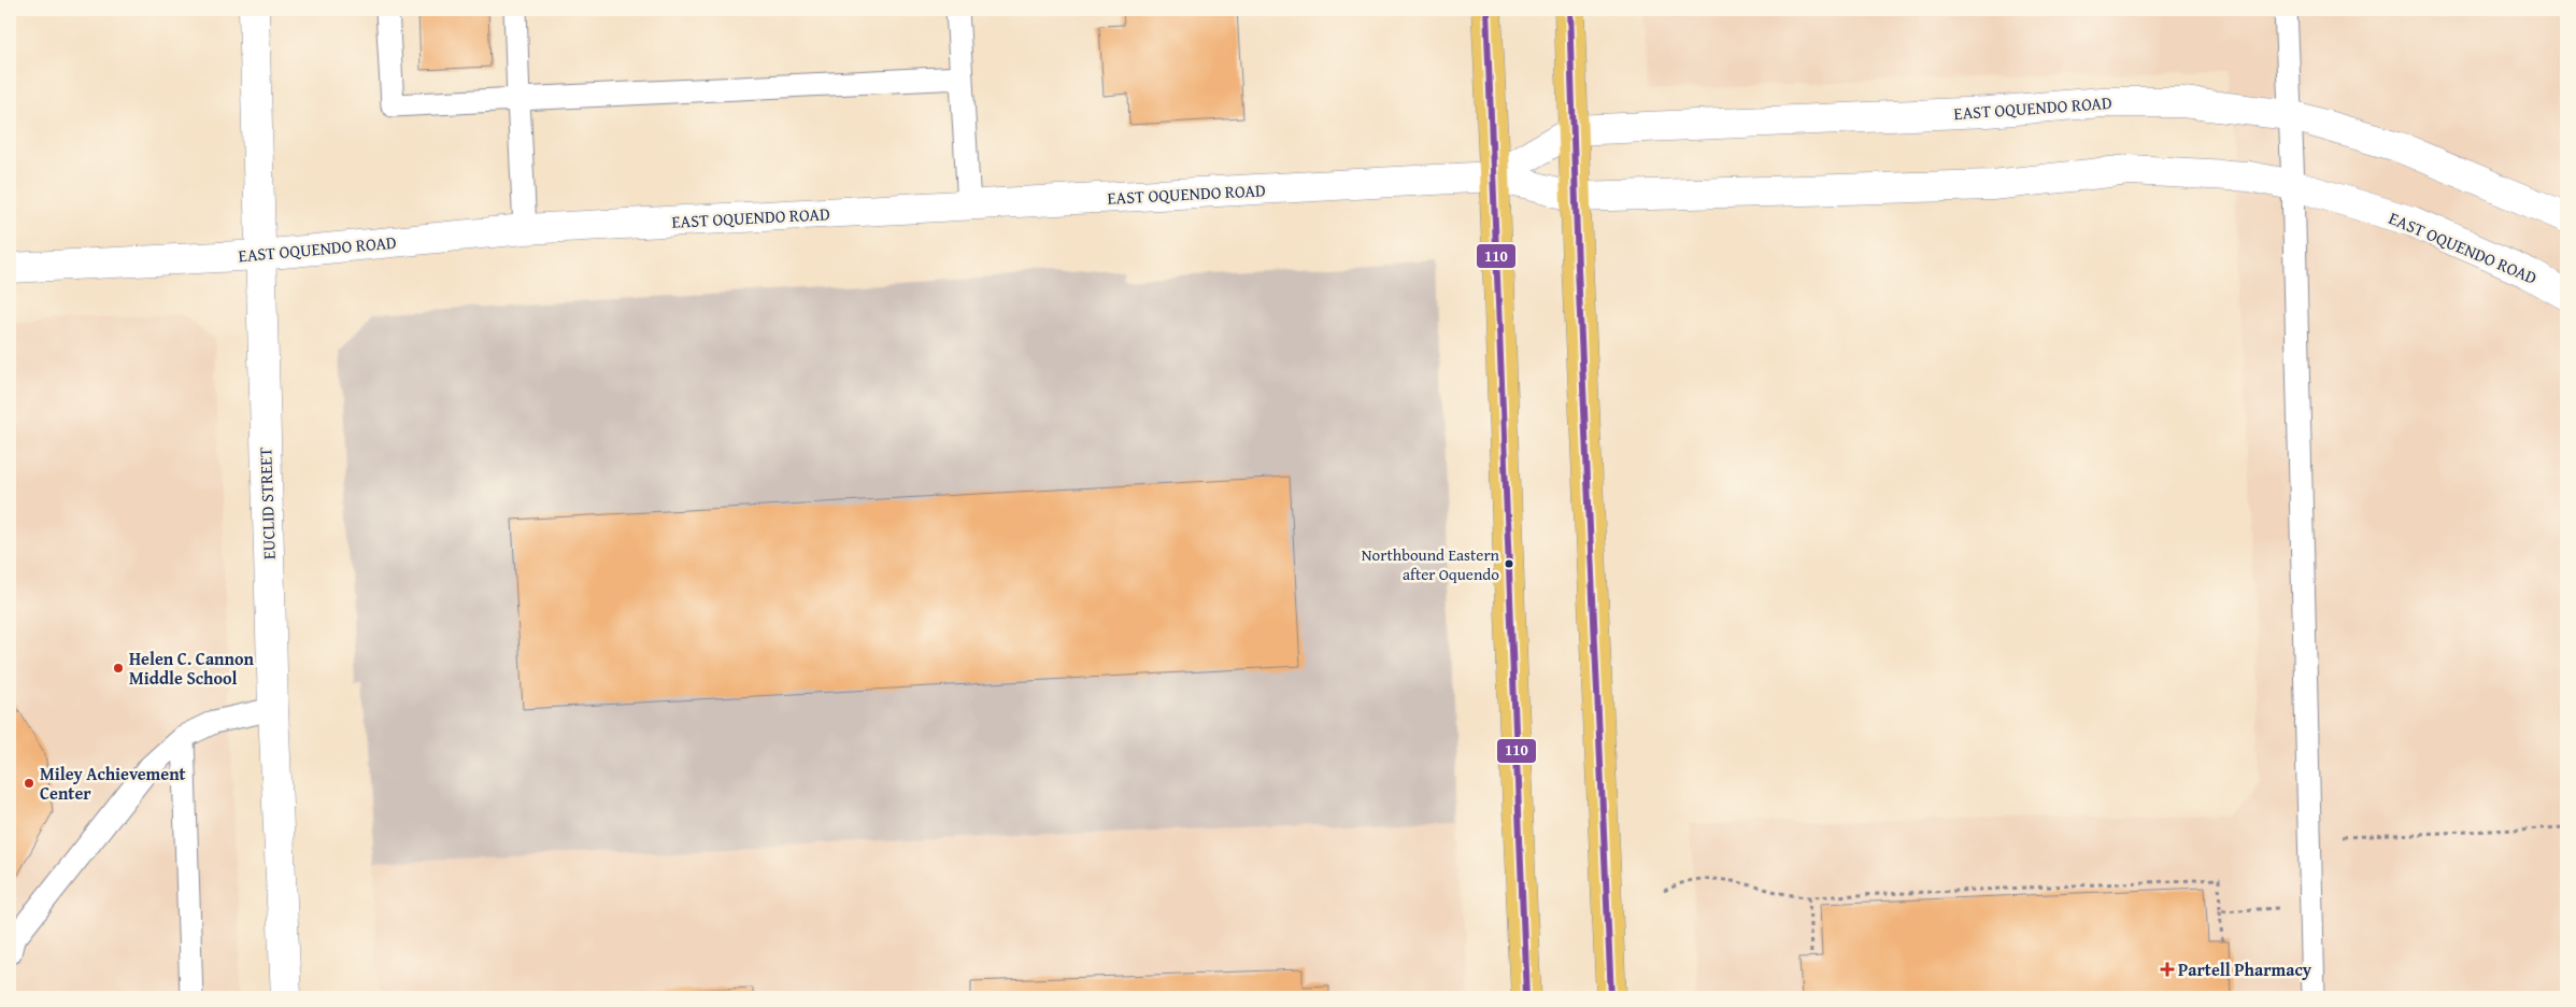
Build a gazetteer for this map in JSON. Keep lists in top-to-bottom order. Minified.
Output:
{"streets":{"street":["EAST OQUENDO ROAD","EUCLID STREET"]},"crossings":[["EAST OQUENDO ROAD","EUCLID STREET"]],"places":{"other":["Northbound Eastern after Oquendo","Helen C. Cannon Middle School","Miley Achievement Center"],"health":["Partell Pharmacy"]},"lines":["transit line 110"]}
